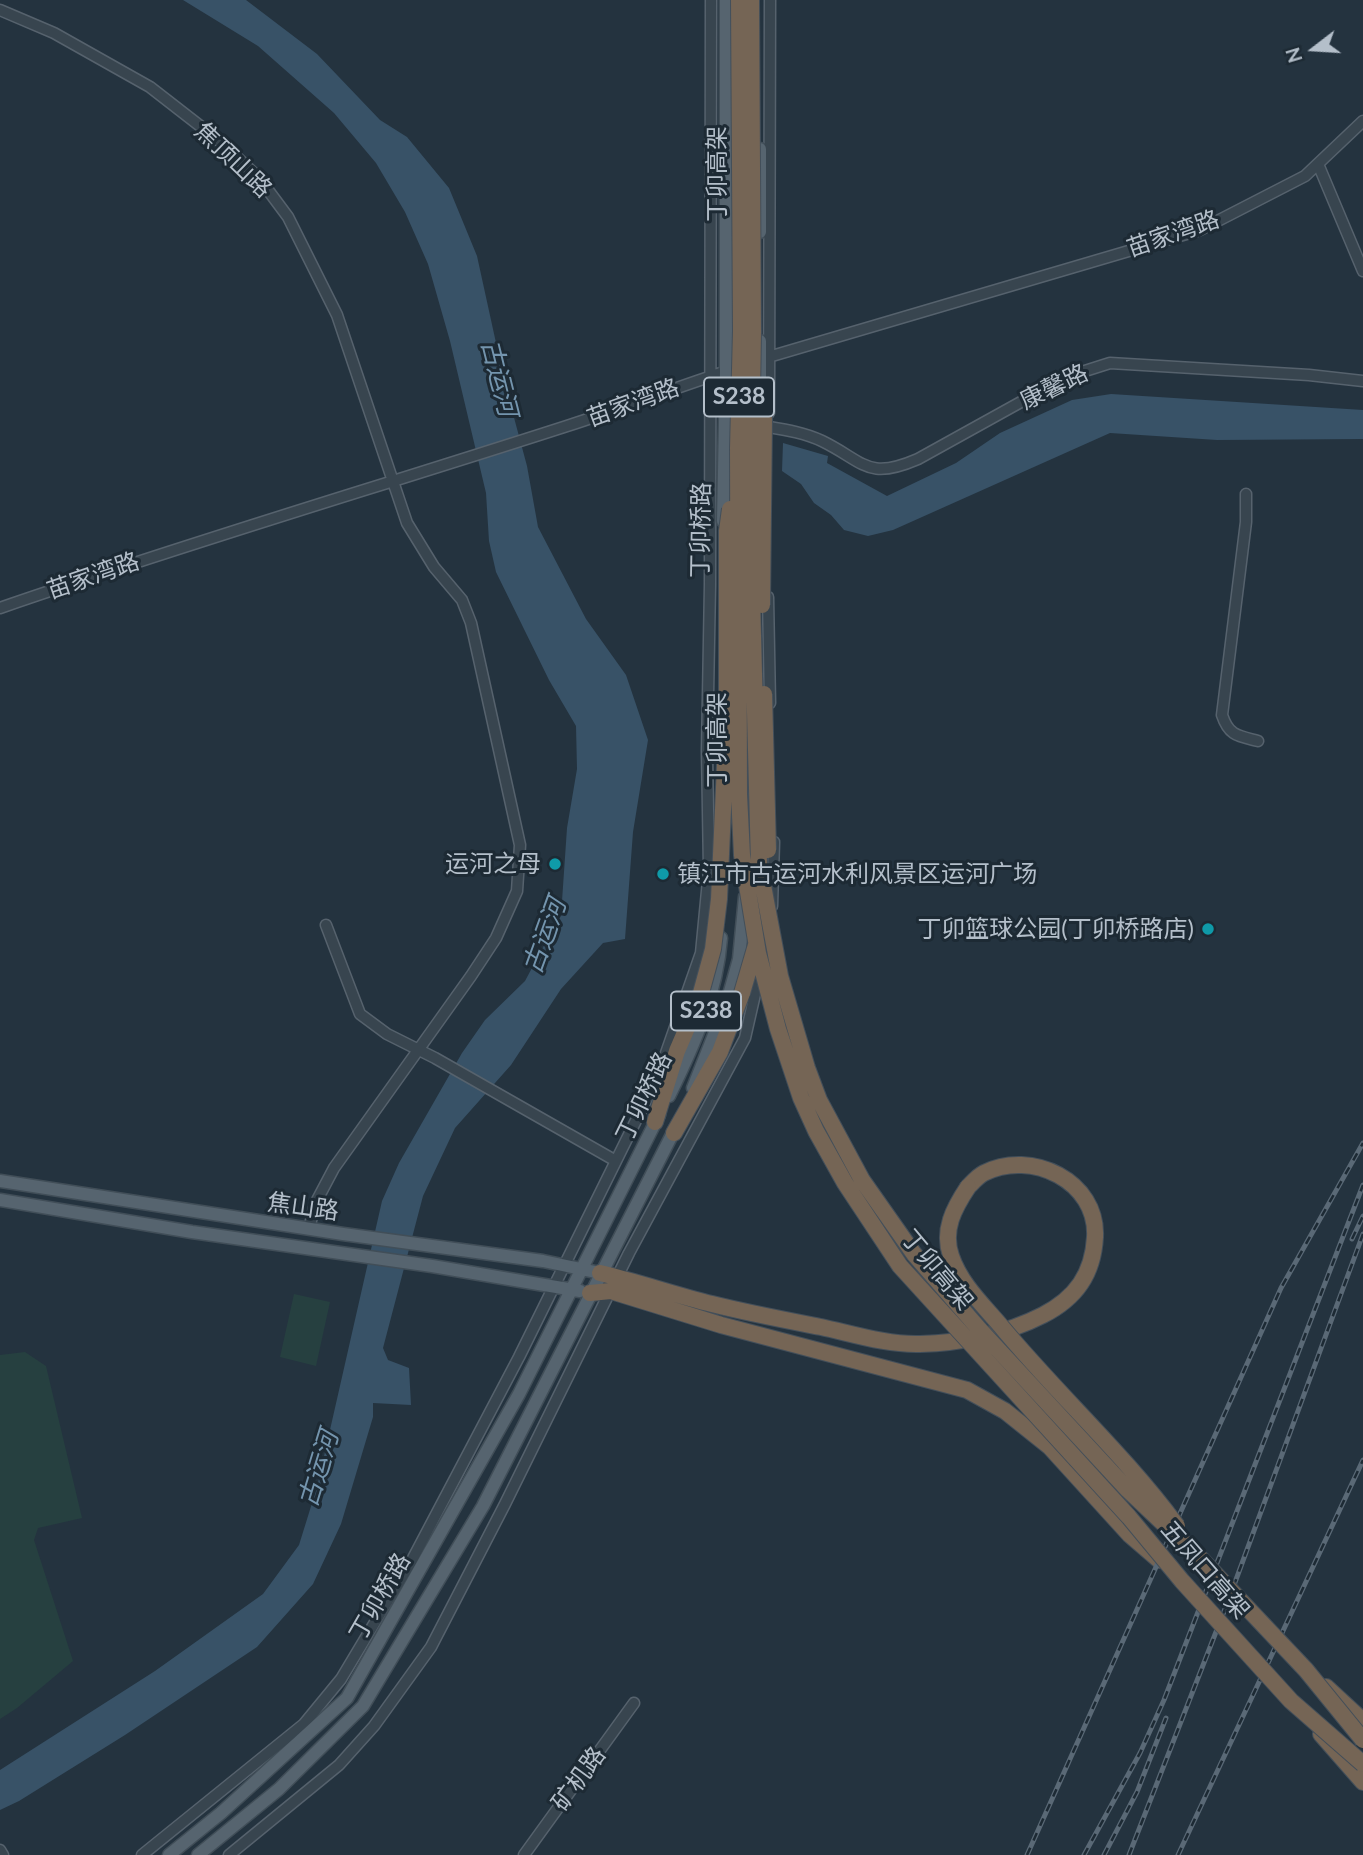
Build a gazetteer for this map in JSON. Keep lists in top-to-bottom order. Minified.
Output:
{"streets":{"highway":["丁卯高架","S238","五凤口高架"],"main road":["丁卯桥路","焦山路"],"street":["焦顶山路","苗家湾路","康馨路","矿机路"]},"crossings":[["焦顶山路","苗家湾路"],["焦顶山路","焦山路"],["丁卯高架","五凤口高架"],["苗家湾路","丁卯桥路"],["丁卯桥路","焦山路"]],"water":["古运河"],"places":["运河之母","镇江市古运河水利风景区运河广场","丁卯篮球公园(丁卯桥路店)"],"north":"left"}
